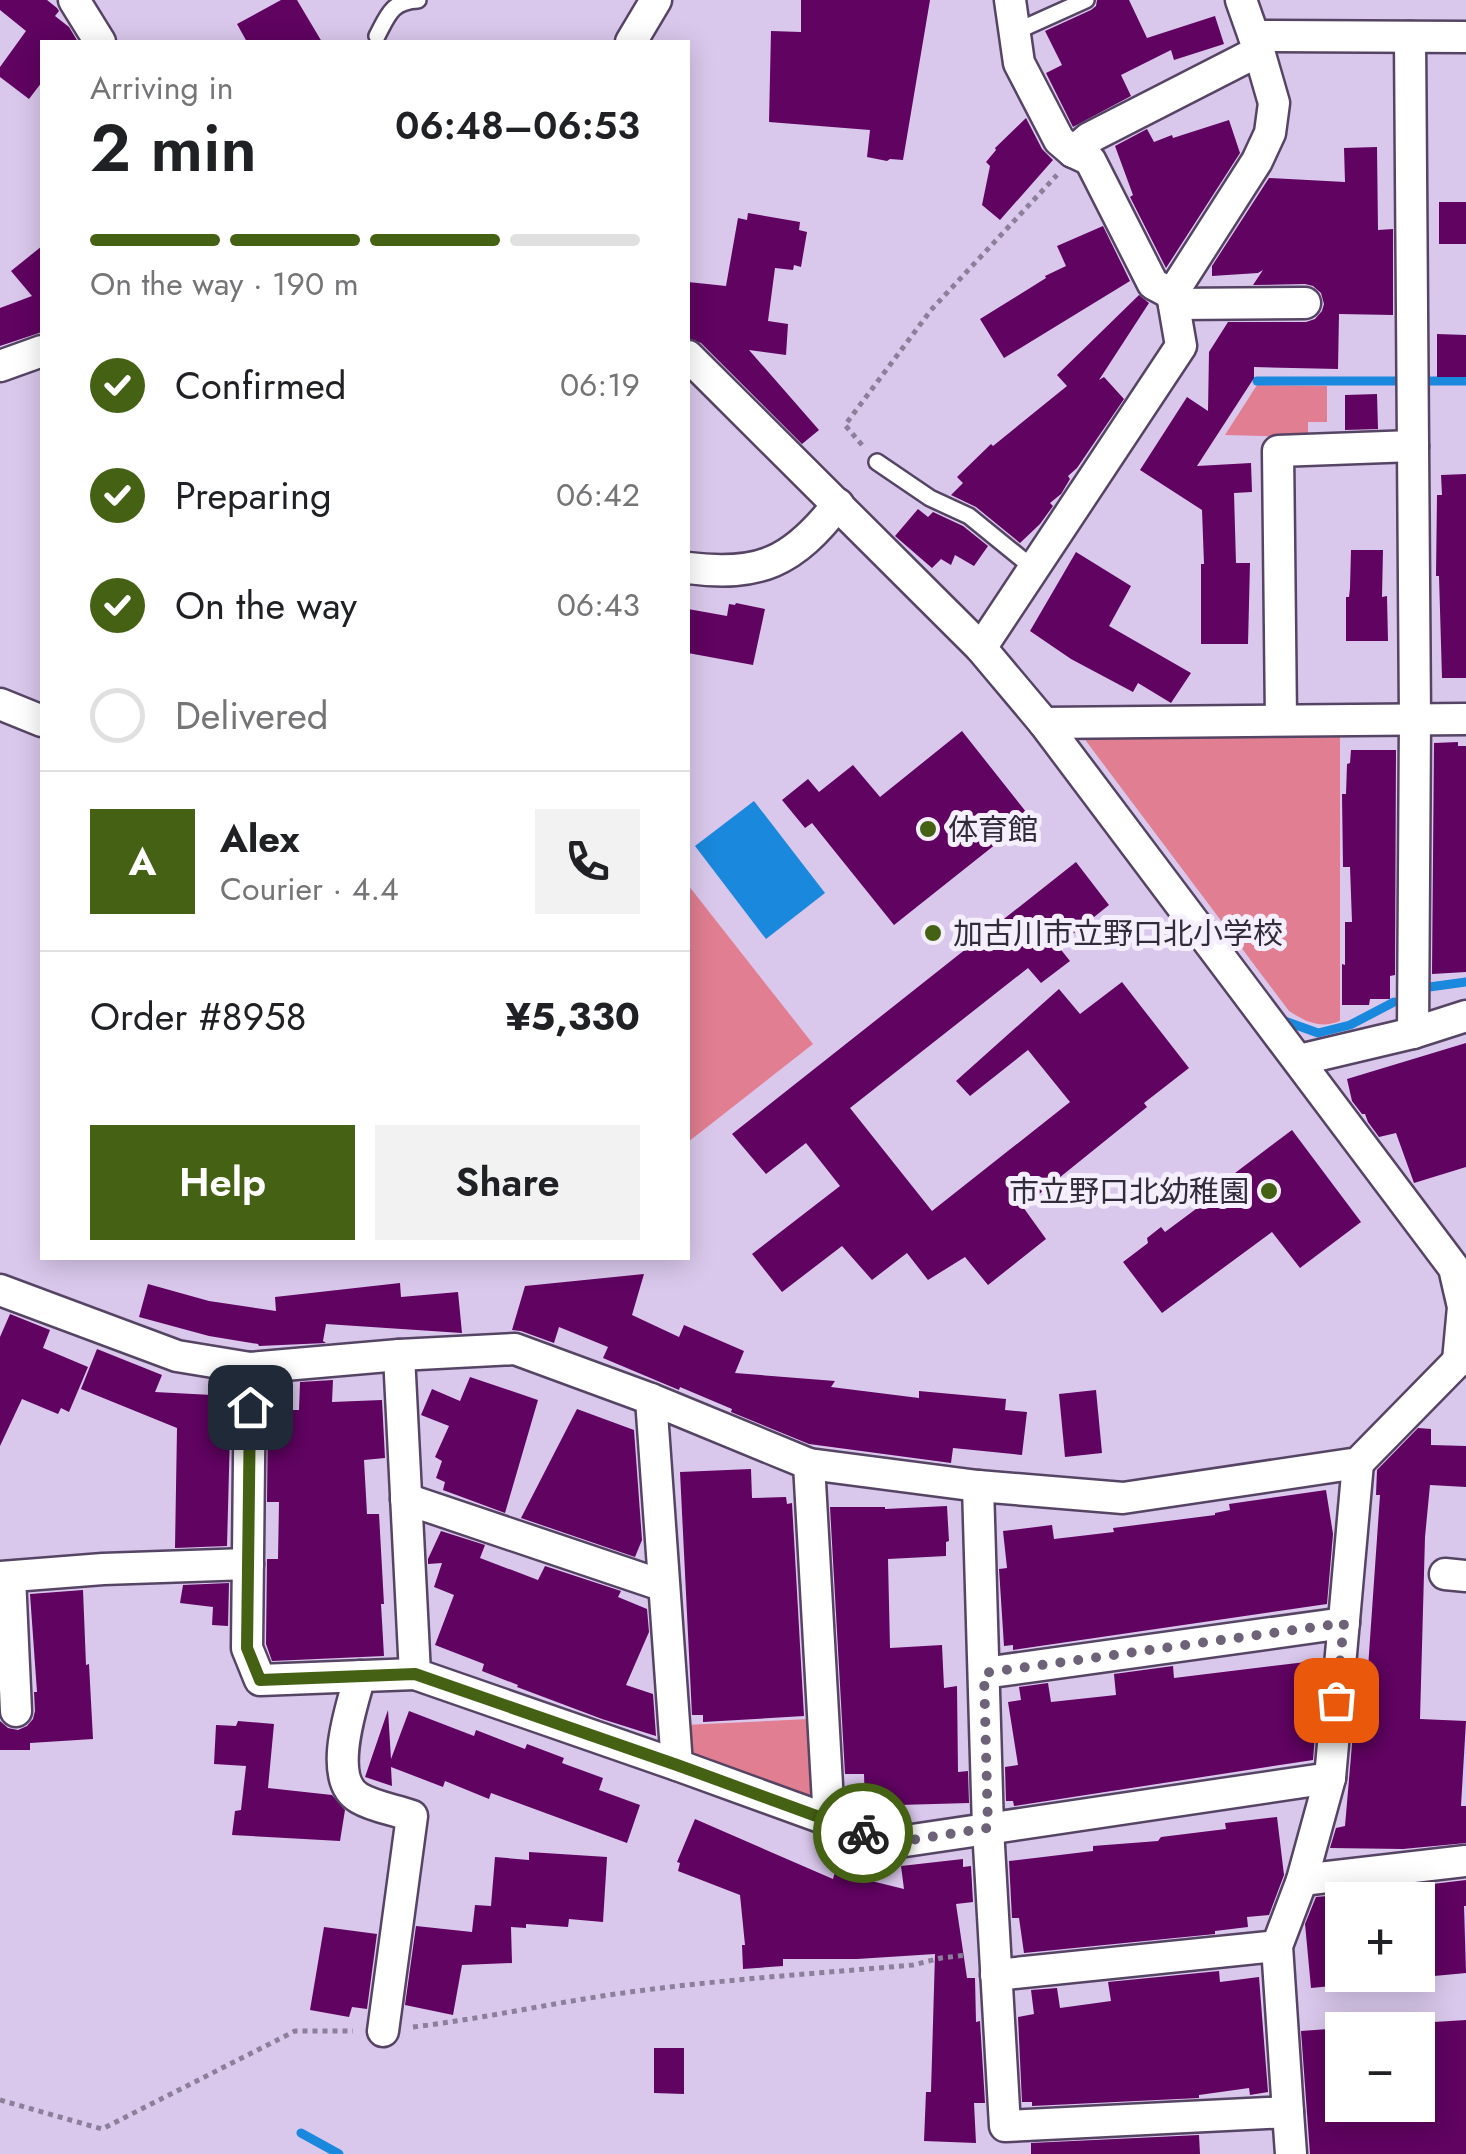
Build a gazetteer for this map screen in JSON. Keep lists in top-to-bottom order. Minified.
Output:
{"places":["体育館","加古川市立野口北小学校","市立野口北幼稚園"],"page":{"heading":["2 min","Arriving in","06:48–06:53"],"panel":["Alex","Courier · 4.4","Order #8958","¥5,330"],"bar":"On the way · 190 m","list":[["Confirmed","06:19"],["Preparing","06:42"],["On the way","06:43"],"Delivered"],"round":"A","buttons":["Help","Share"],"map_buttons":["+","−"]}}
